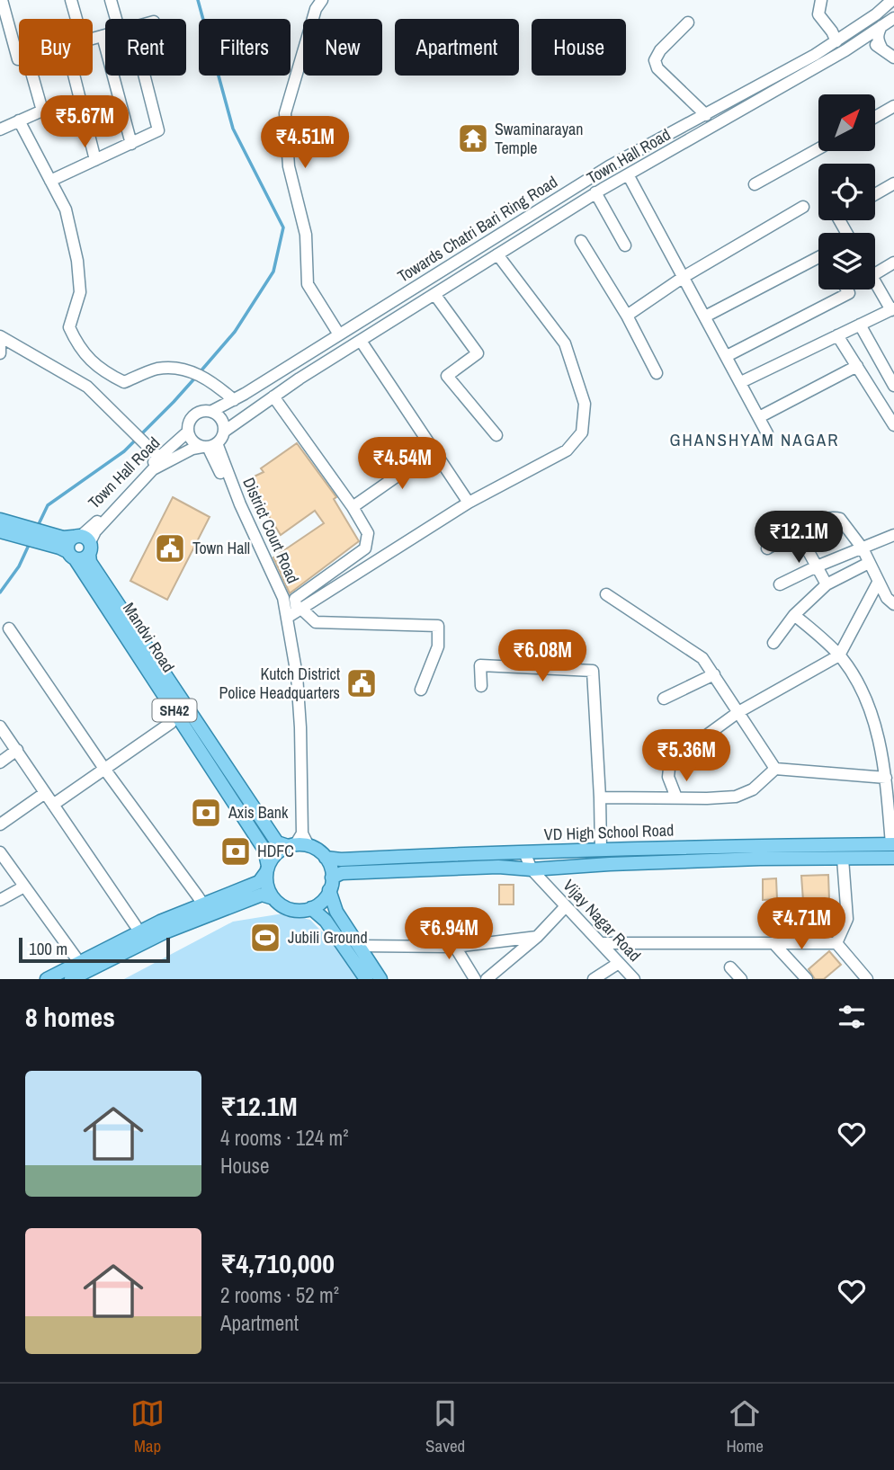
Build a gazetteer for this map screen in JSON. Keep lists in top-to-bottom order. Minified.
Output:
{"streets":{"main road":["Mandvi Road","SH42","VD High School Road"],"street":["Town Hall Road","Towards Chatri Bari Ring Road","District Court Road","Vijay Nagar Road"]},"crossings":[["Town Hall Road","Towards Chatri Bari Ring Road"],["Town Hall Road","District Court Road"],["Town Hall Road","Mandvi Road"],["Towards Chatri Bari Ring Road","District Court Road"],["Mandvi Road","VD High School Road"],["VD High School Road","Vijay Nagar Road"]],"districts":["GHANSHYAM NAGAR"],"places":{"temple":["Swaminarayan Temple"],"public building":["Town Hall","Kutch District Police Headquarters"],"bank":["Axis Bank","HDFC"],"sports":["Jubili Ground"]},"scale_bar":"100 m","north":"top right","page":{"chip":["Buy","Rent","Filters","New","Apartment","House"],"price":["₹5.67M","₹4.51M","₹4.54M","₹12.1M","₹6.08M","₹5.36M","₹4.71M","₹6.94M"],"scale":"100 m","heading":"8 homes","list":[{"name":"₹12.1M","note":"4 rooms · 124 m² · House"},{"name":"₹4,710,000","note":"2 rooms · 52 m² · Apartment"}],"tabs":["Map","Saved","Home"]}}
